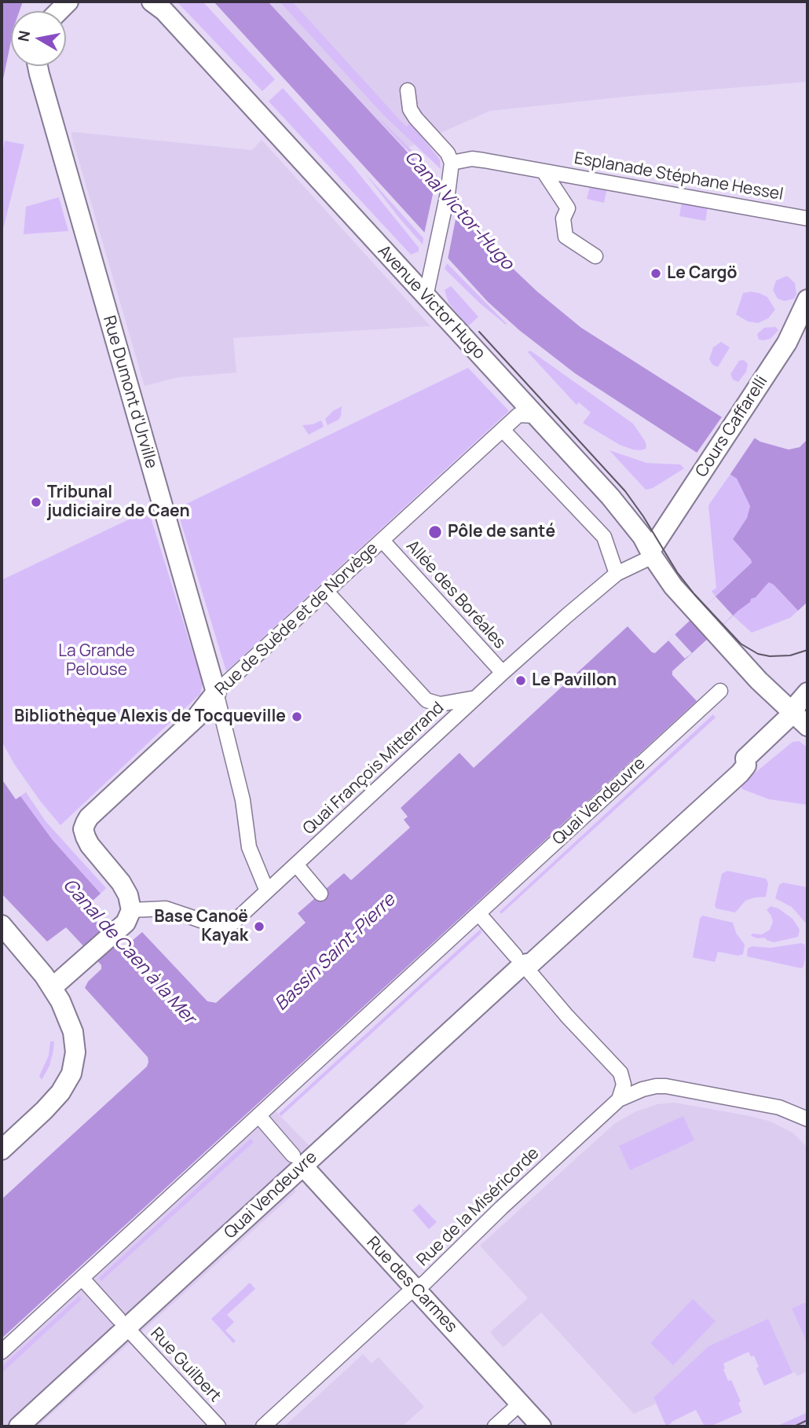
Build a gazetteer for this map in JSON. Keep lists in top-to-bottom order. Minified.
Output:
{"streets":{"street":["Esplanade Stéphane Hessel","Avenue Victor Hugo","Rue Dumont d'Urville","Cours Caffarelli","Allée des Boréales","Rue de Suède et de Norvège","Quai François Mitterrand","Quai Vendeuvre","Rue de la Miséricorde","Rue des Carmes","Rue Guilbert"]},"crossings":[["Avenue Victor Hugo","Cours Caffarelli"],["Avenue Victor Hugo","Rue de Suède et de Norvège"],["Avenue Victor Hugo","Quai François Mitterrand"],["Avenue Victor Hugo","Quai Vendeuvre"],["Rue Dumont d'Urville","Rue de Suède et de Norvège"],["Rue Dumont d'Urville","Quai François Mitterrand"],["Cours Caffarelli","Quai François Mitterrand"],["Allée des Boréales","Rue de Suède et de Norvège"],["Allée des Boréales","Quai François Mitterrand"],["Rue de Suède et de Norvège","Quai François Mitterrand"],["Quai Vendeuvre","Rue des Carmes"],["Quai Vendeuvre","Rue Guilbert"],["Rue de la Miséricorde","Rue des Carmes"]],"water":["Canal Victor-Hugo","Canal de Caen à la Mer","Bassin Saint-Pierre"],"parks":["La Grande Pelouse"],"places":["Le Cargö","Tribunal judiciaire de Caen","Pôle de santé","Le Pavillon","Bibliothèque Alexis de Tocqueville","Base Canoë Kayak"],"north":"left"}
